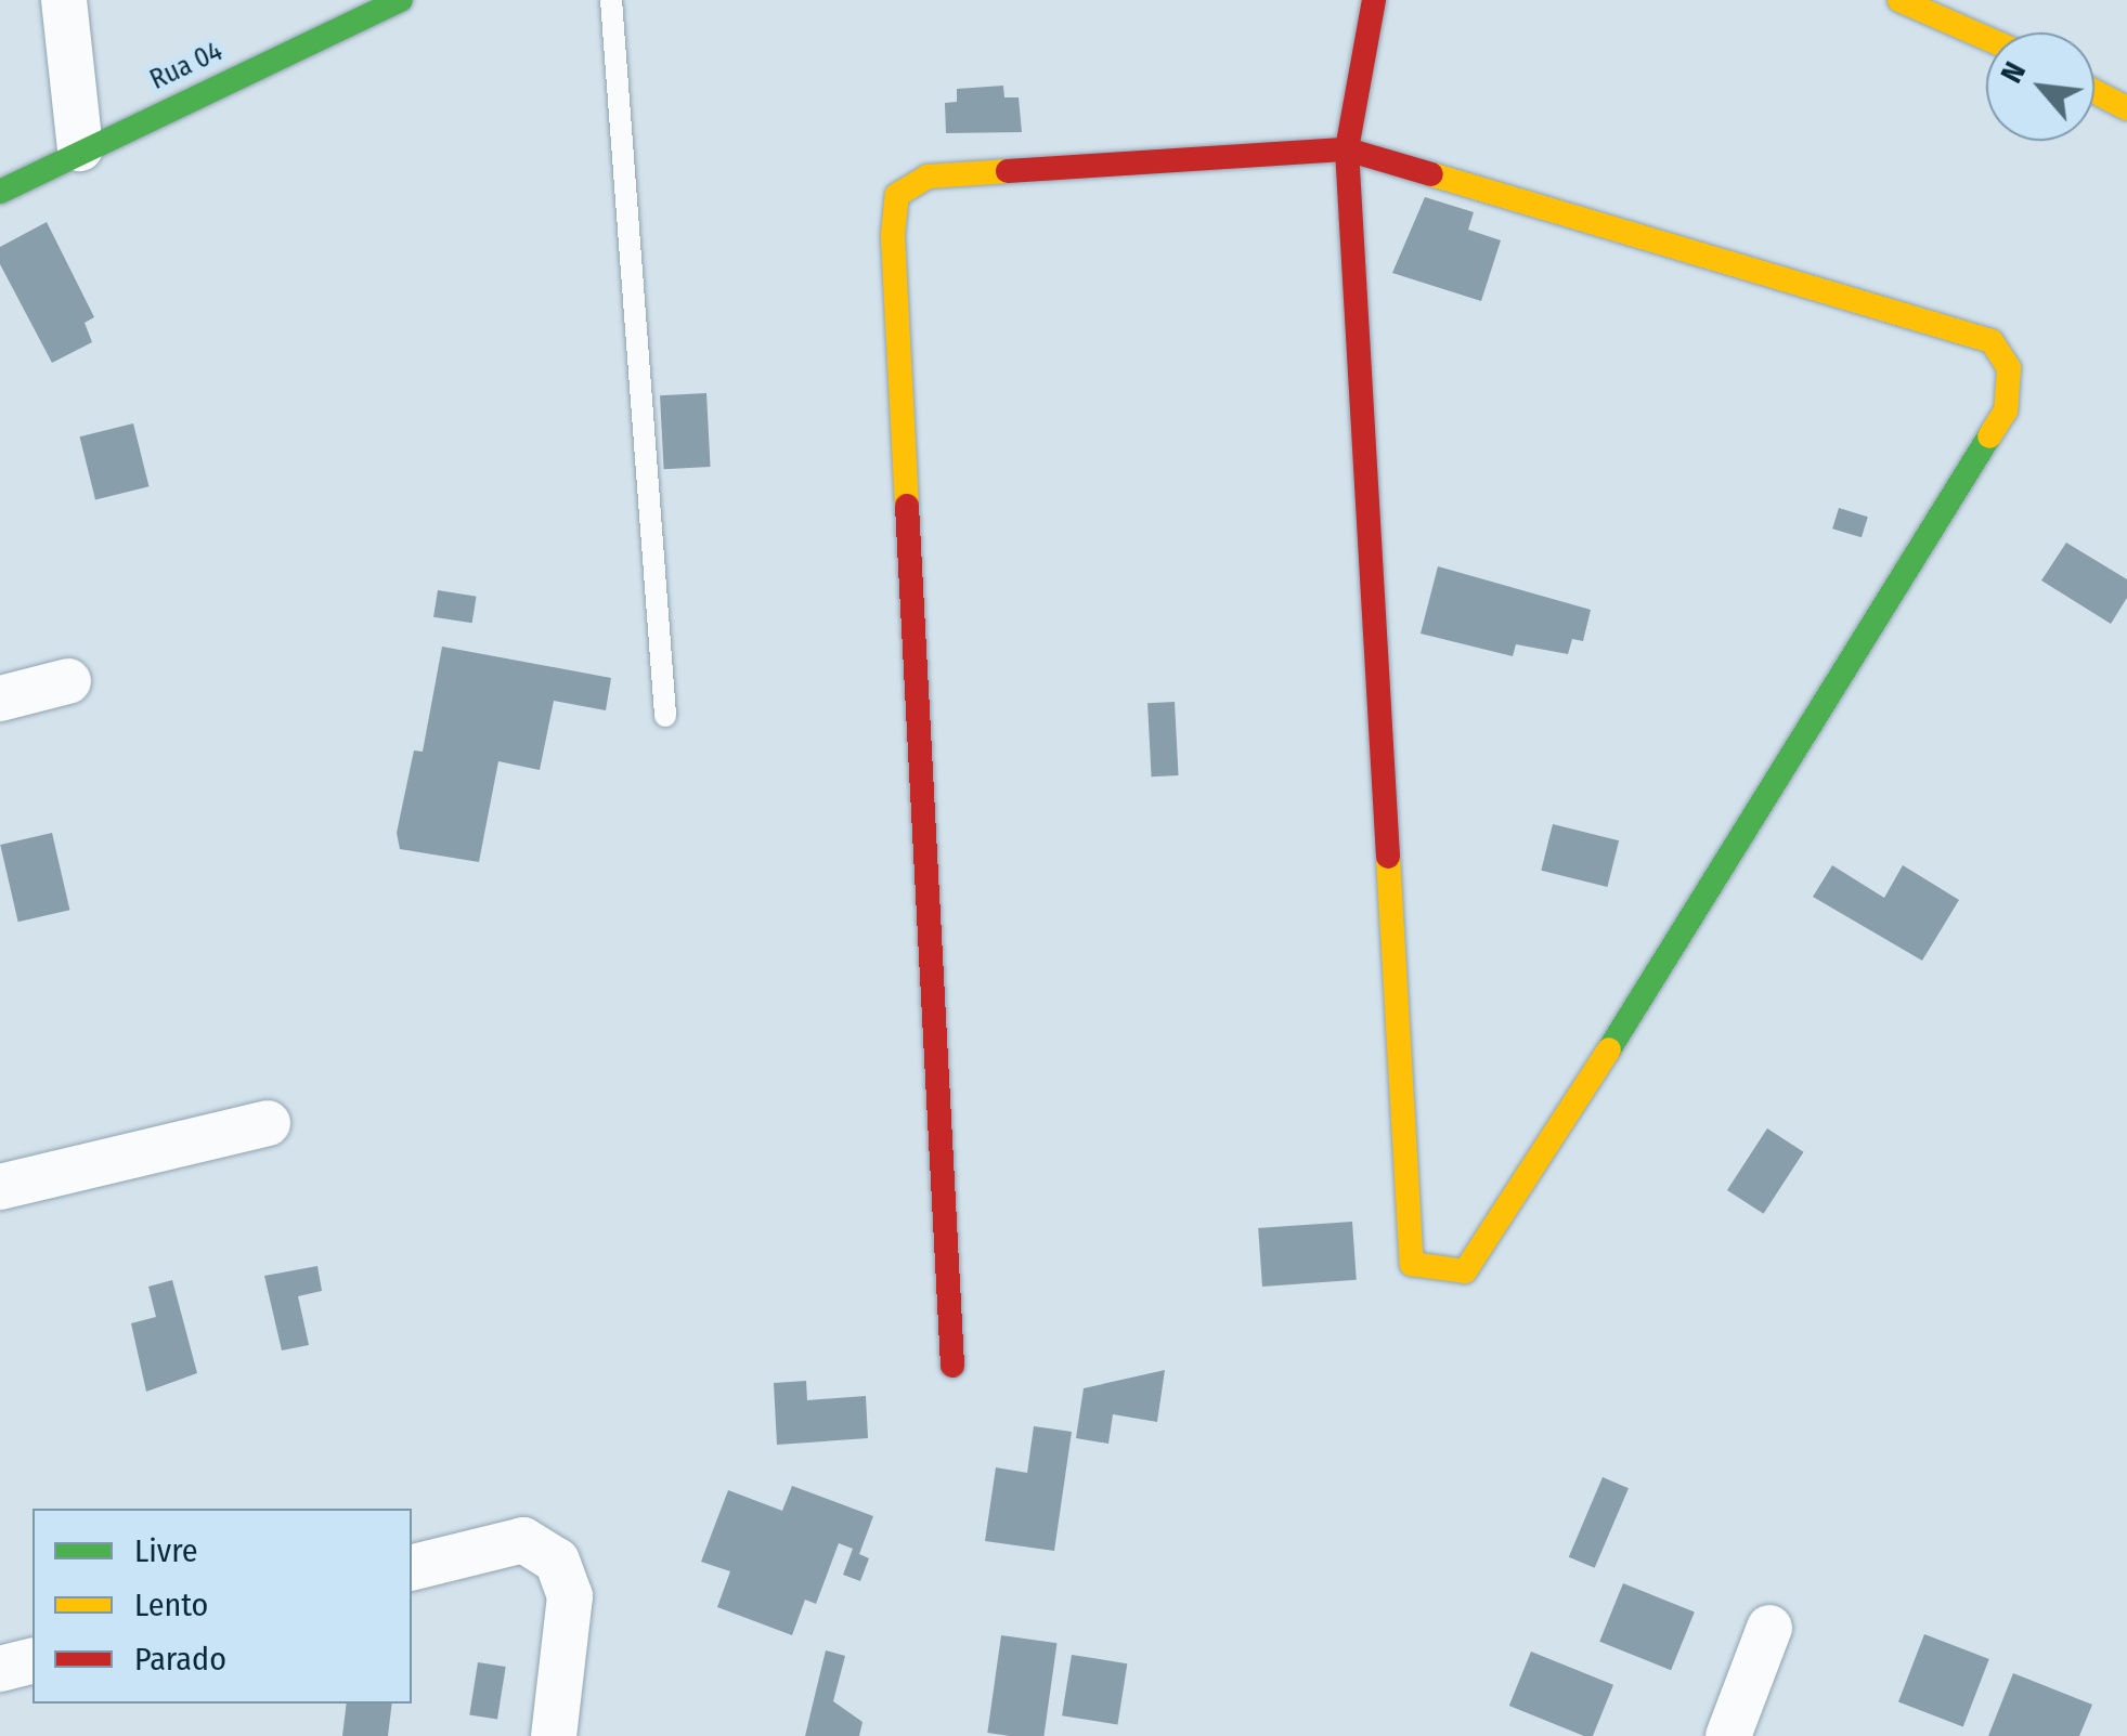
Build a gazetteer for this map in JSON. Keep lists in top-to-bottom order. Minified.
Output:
{"streets":{"street":["Rua 04"]},"legend":["Livre","Lento","Parado"],"north":"top left"}
